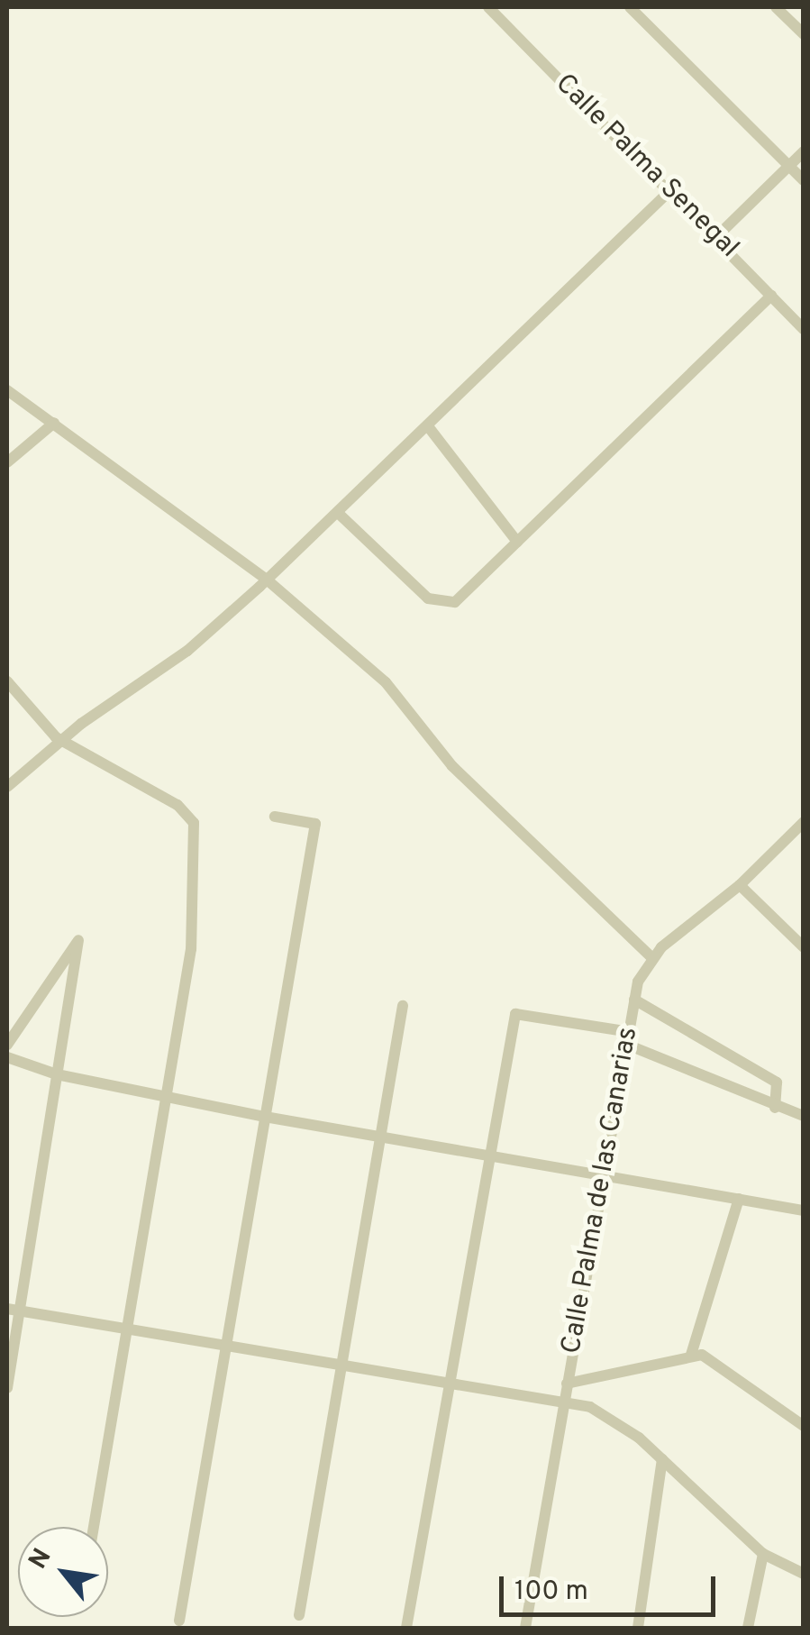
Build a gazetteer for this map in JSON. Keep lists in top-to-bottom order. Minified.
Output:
{"streets":{"street":["Calle Palma Senegal","Calle Palma de las Canarias"]},"scale_bar":"100 m","north":"top left"}
